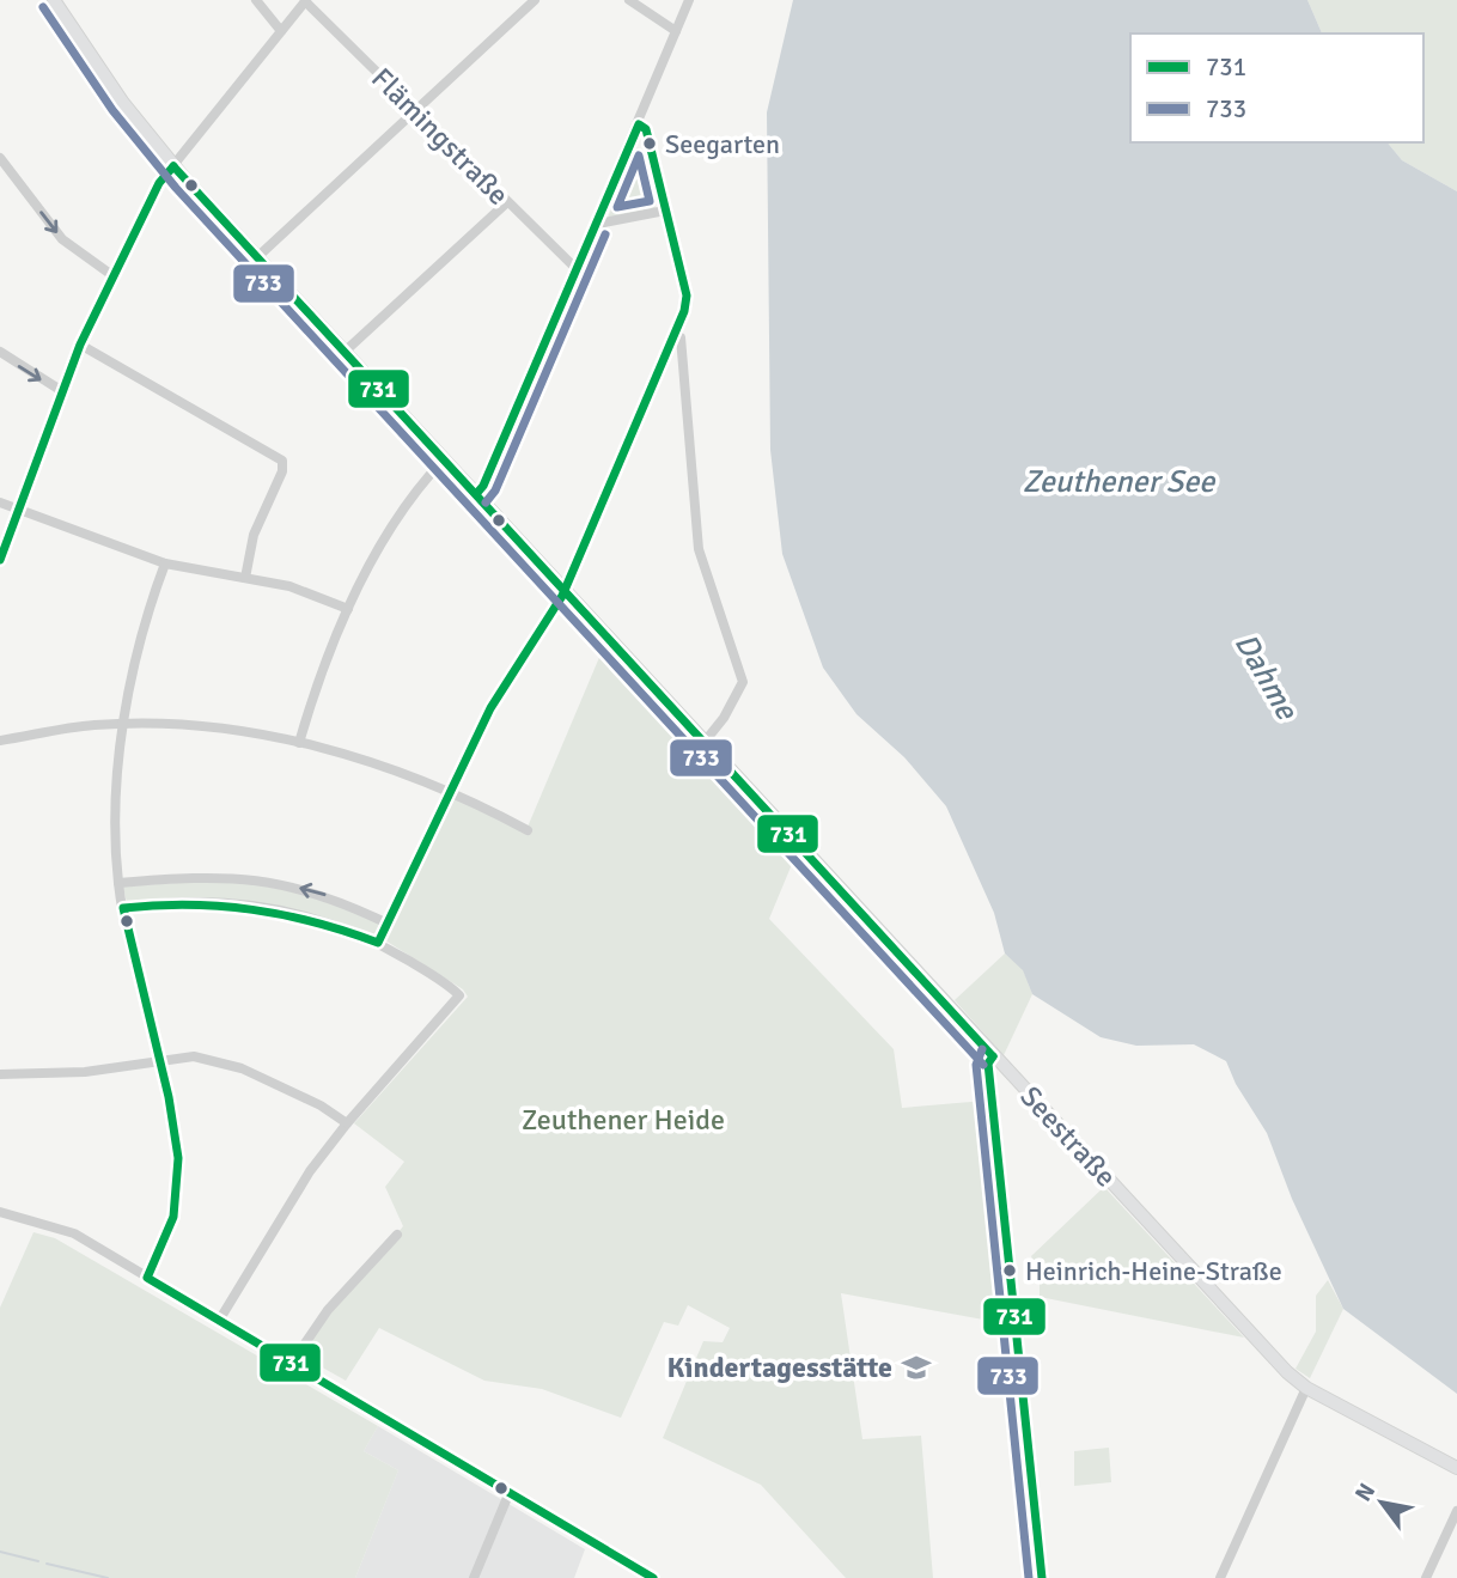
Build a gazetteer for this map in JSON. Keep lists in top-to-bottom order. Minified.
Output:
{"streets":{"main road":["Seestraße"],"street":["Flämingstraße"]},"water":["Zeuthener See","Dahme"],"parks":["Zeuthener Heide"],"places":{"other":["Seegarten","Heinrich-Heine-Straße"],"school or university":["Kindertagesstätte"]},"lines":["transit line 733","transit line 731"],"legend":["731","733"],"north":"top left"}
